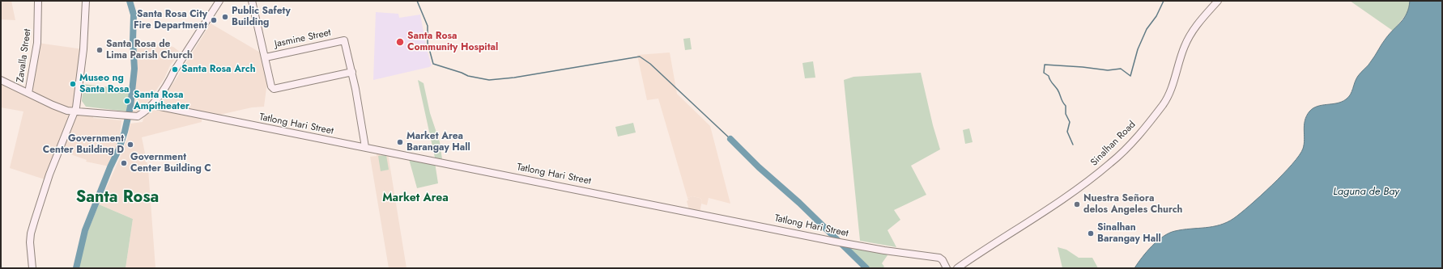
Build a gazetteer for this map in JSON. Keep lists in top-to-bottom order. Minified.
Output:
{"streets":{"street":["Jasmine Street","Zavalla Street","Tatlong Hari Street","Sinalhan Road"]},"districts":["Santa Rosa","Market Area"],"water":["Laguna de Bay"],"places":["Public Safety Building","Santa Rosa City Fire Department","Santa Rosa Community Hospital","Santa Rosa de Lima Parish Church","Santa Rosa Arch","Museo ng Santa Rosa","Santa Rosa Ampitheater","Market Area Barangay Hall","Government Center Building D","Government Center Building C","Nuestra Señora delos Angeles Church","Sinalhan Barangay Hall"]}
